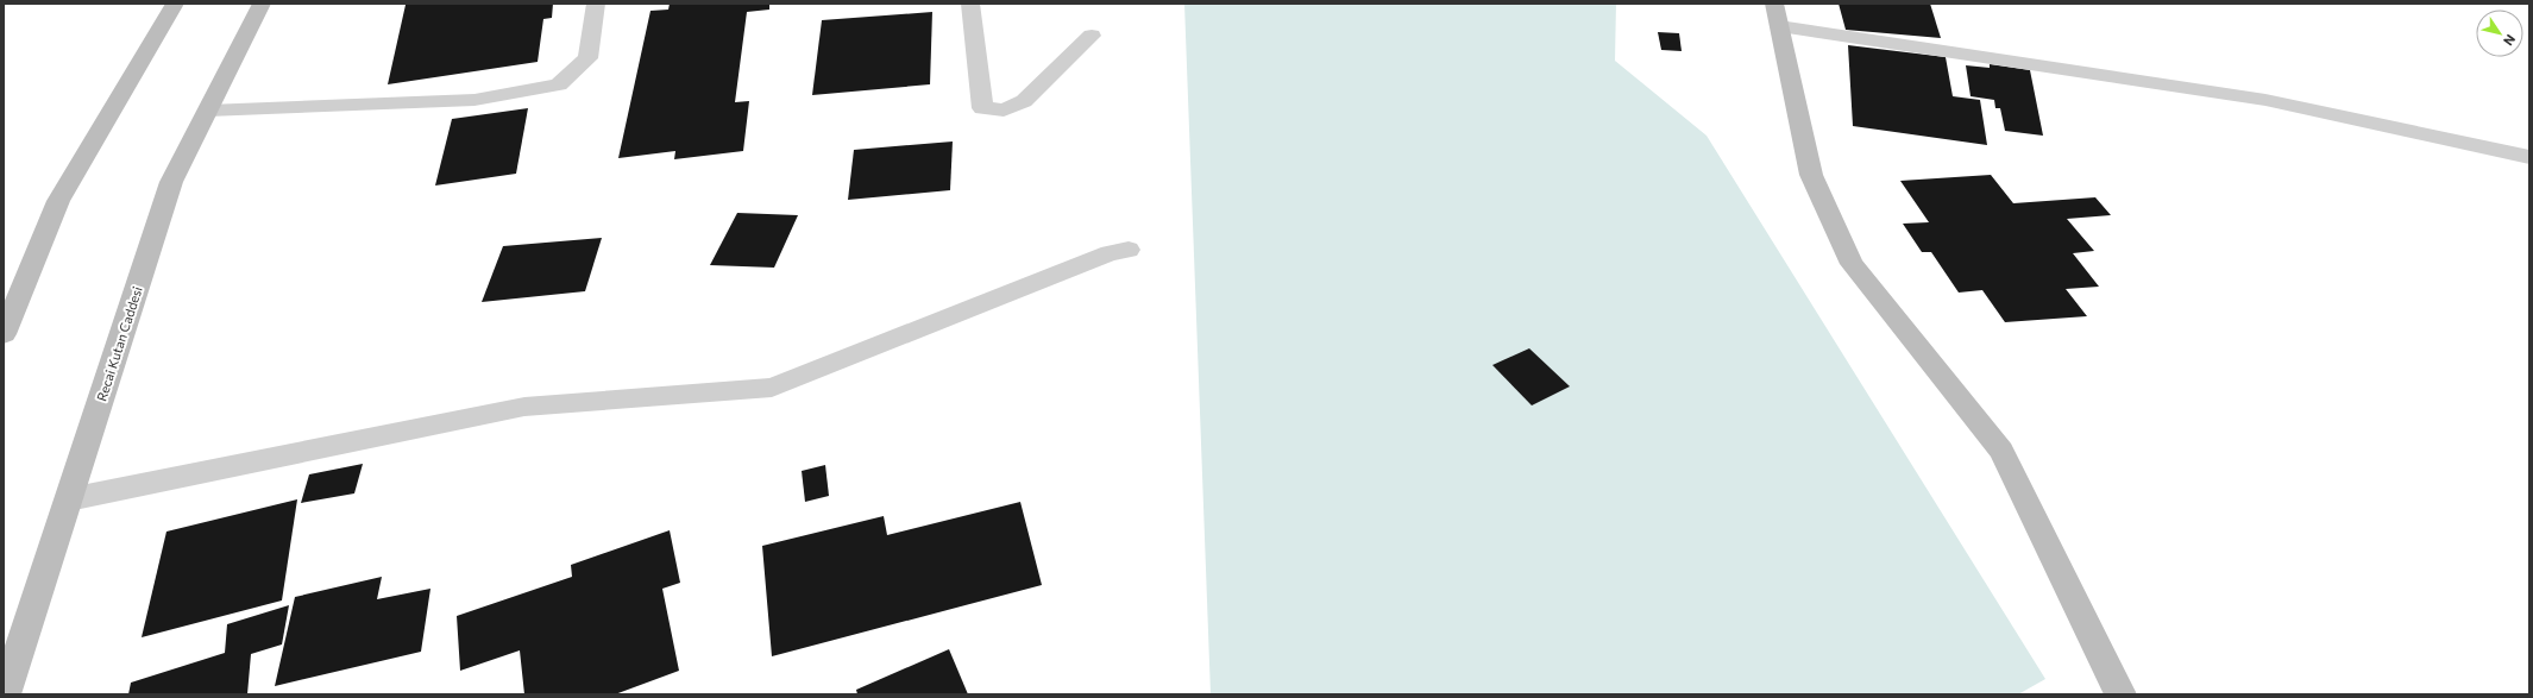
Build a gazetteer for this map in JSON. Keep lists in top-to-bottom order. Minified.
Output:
{"streets":{"main road":["Recai Kutan Caddesi"]},"north":"bottom right"}
